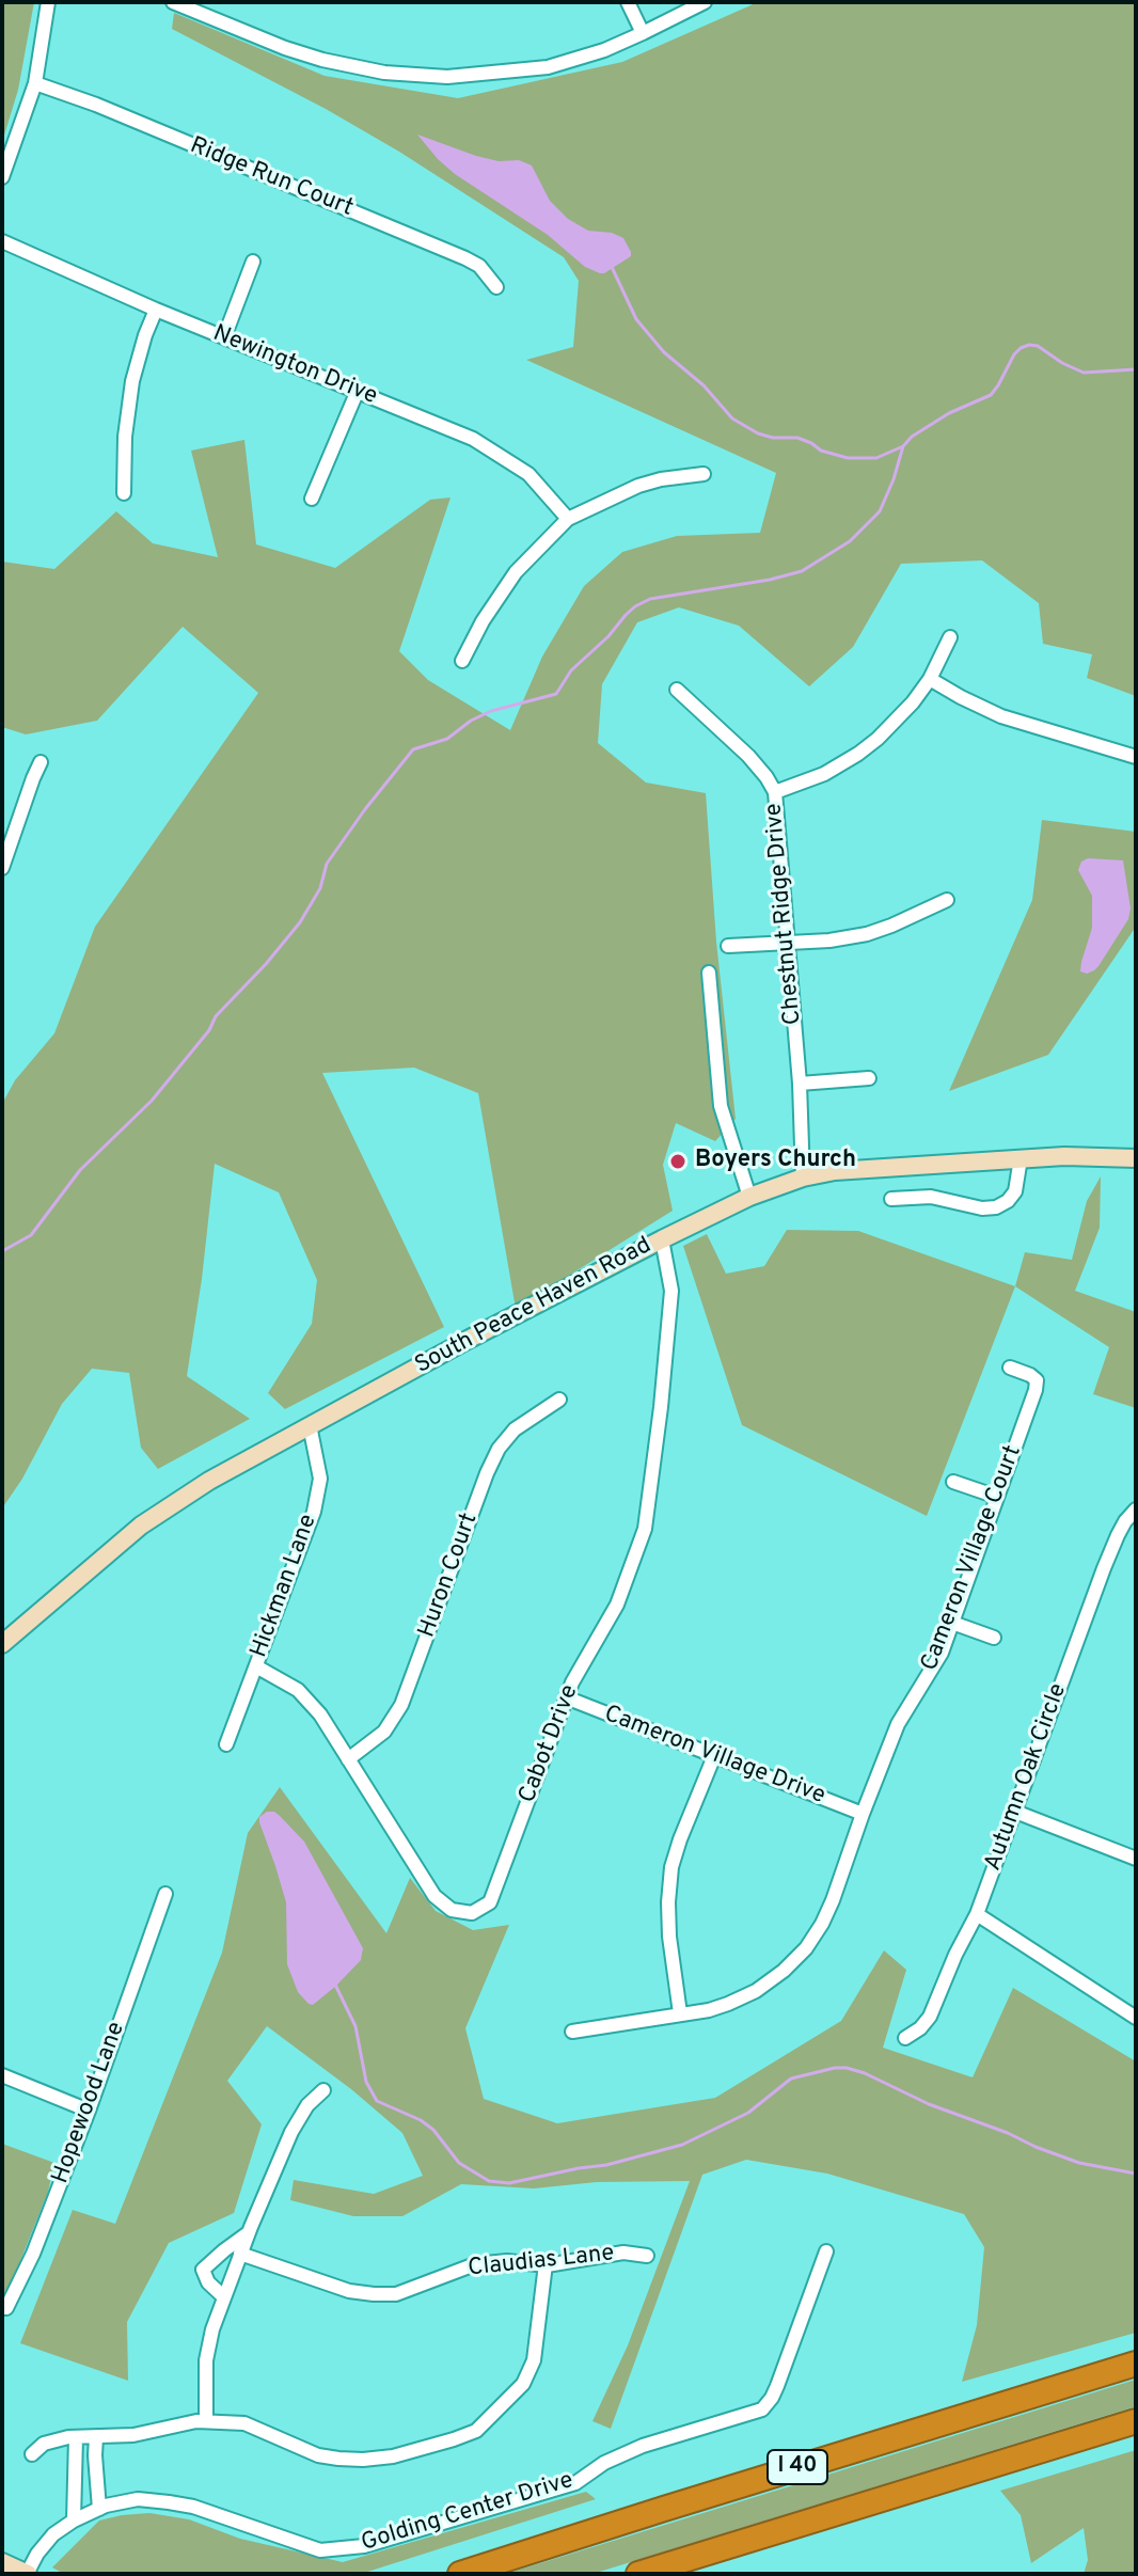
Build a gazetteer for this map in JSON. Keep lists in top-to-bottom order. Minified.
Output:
{"streets":{"highway":["I 40"],"main road":["South Peace Haven Road"],"street":["Ridge Run Court","Newington Drive","Chestnut Ridge Drive","Cameron Village Court","Huron Court","Hickman Lane","Cabot Drive","Cameron Village Drive","Autumn Oak Circle","Hopewood Lane","Claudias Lane","Golding Center Drive"]},"crossings":[["Chestnut Ridge Drive","South Peace Haven Road"],["South Peace Haven Road","Hickman Lane"],["South Peace Haven Road","Cabot Drive"],["Cameron Village Court","Cameron Village Drive"],["Huron Court","Cabot Drive"],["Hickman Lane","Cabot Drive"],["Cabot Drive","Cameron Village Drive"]],"places":["Boyers Church"]}
